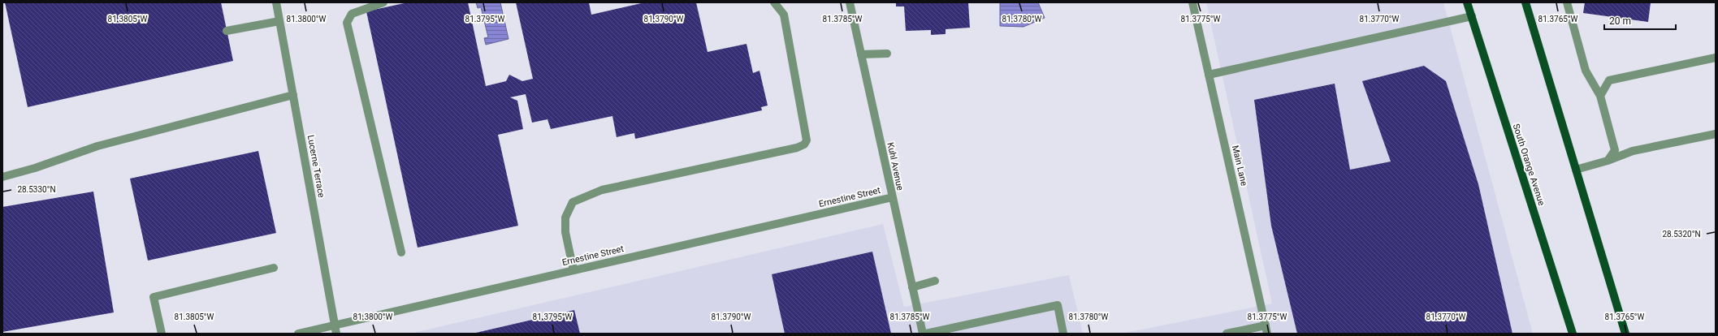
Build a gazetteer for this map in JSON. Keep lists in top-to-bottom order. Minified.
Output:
{"streets":{"main road":["South Orange Avenue"],"street":["Main Lane","Lucerne Terrace","Kuhl Avenue","Ernestine Street"]},"crossings":[["Lucerne Terrace","Ernestine Street"],["Kuhl Avenue","Ernestine Street"]],"scale_bar":"20 m","coordinates":["81.3805°W","81.3800°W","81.3795°W","81.3790°W","81.3785°W","81.3780°W","81.3775°W","81.3770°W","81.3765°W","28.5330°N","28.5320°N"]}
